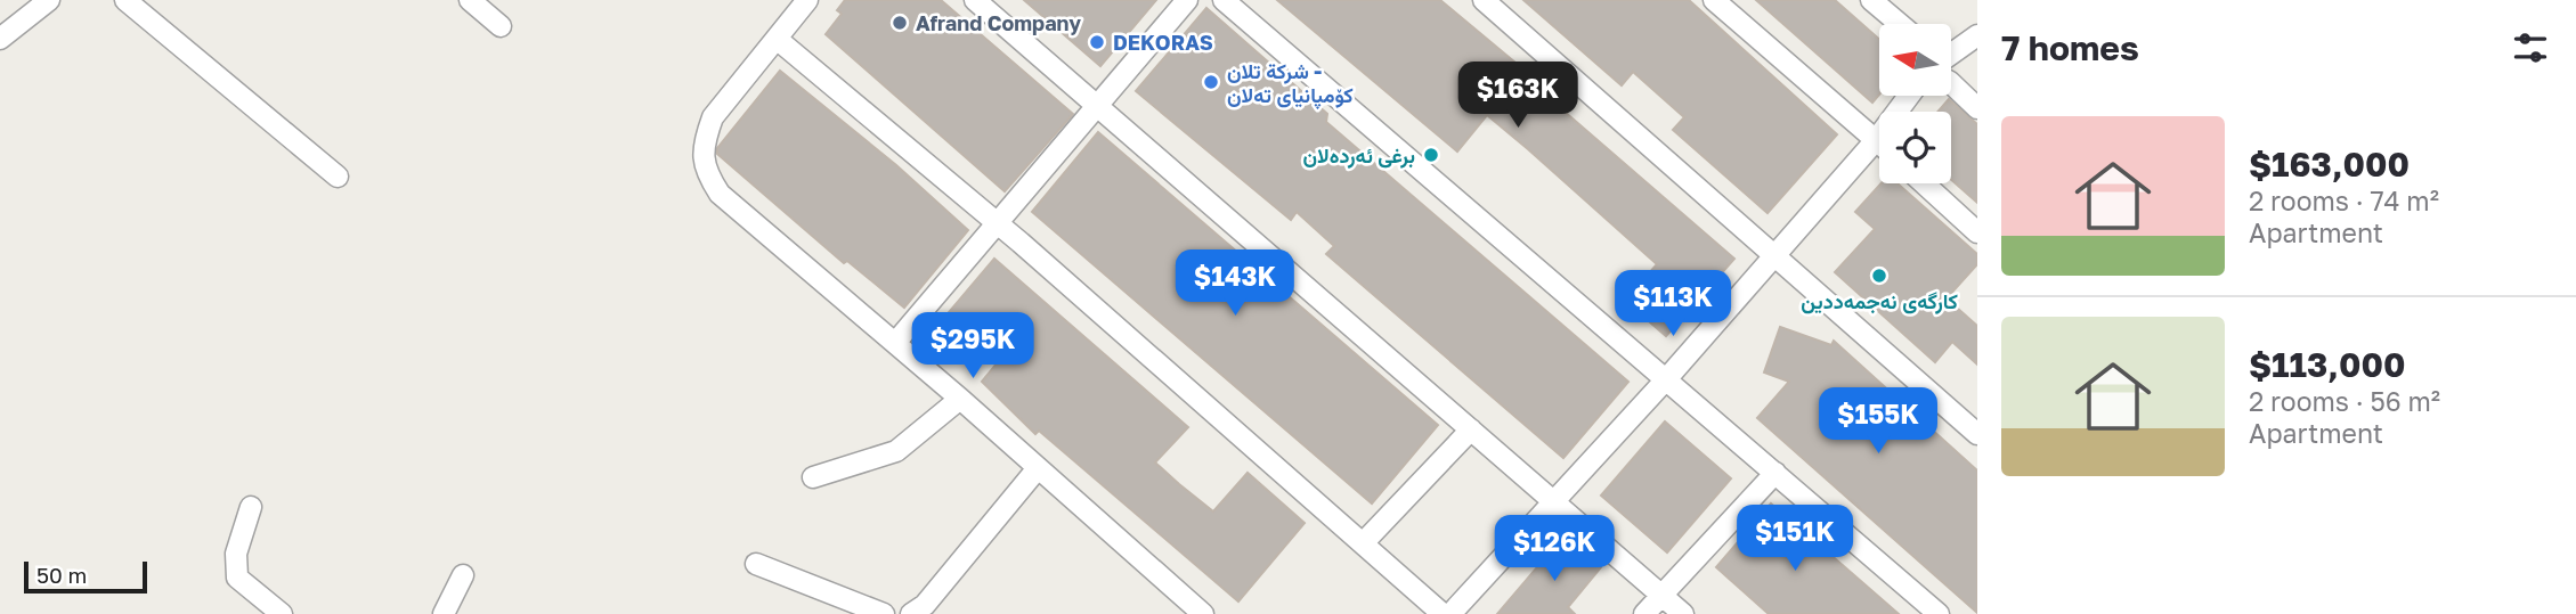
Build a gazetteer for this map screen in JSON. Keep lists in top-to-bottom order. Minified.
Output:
{"places":["Afrand Company","DEKORAS","شركة تلان - کۆمپانیای تەلان","برغی ئەردەلان","کارگەی نەجمەددین"],"scale_bar":"50 m","north":"left","page":{"heading":"7 homes","price":["$163K","$143K","$113K","$295K","$155K","$151K","$126K"],"list":[{"name":"$163,000","note":"2 rooms · 74 m² · Apartment"},{"name":"$113,000","note":"2 rooms · 56 m² · Apartment"}],"scale":"50 m"}}
